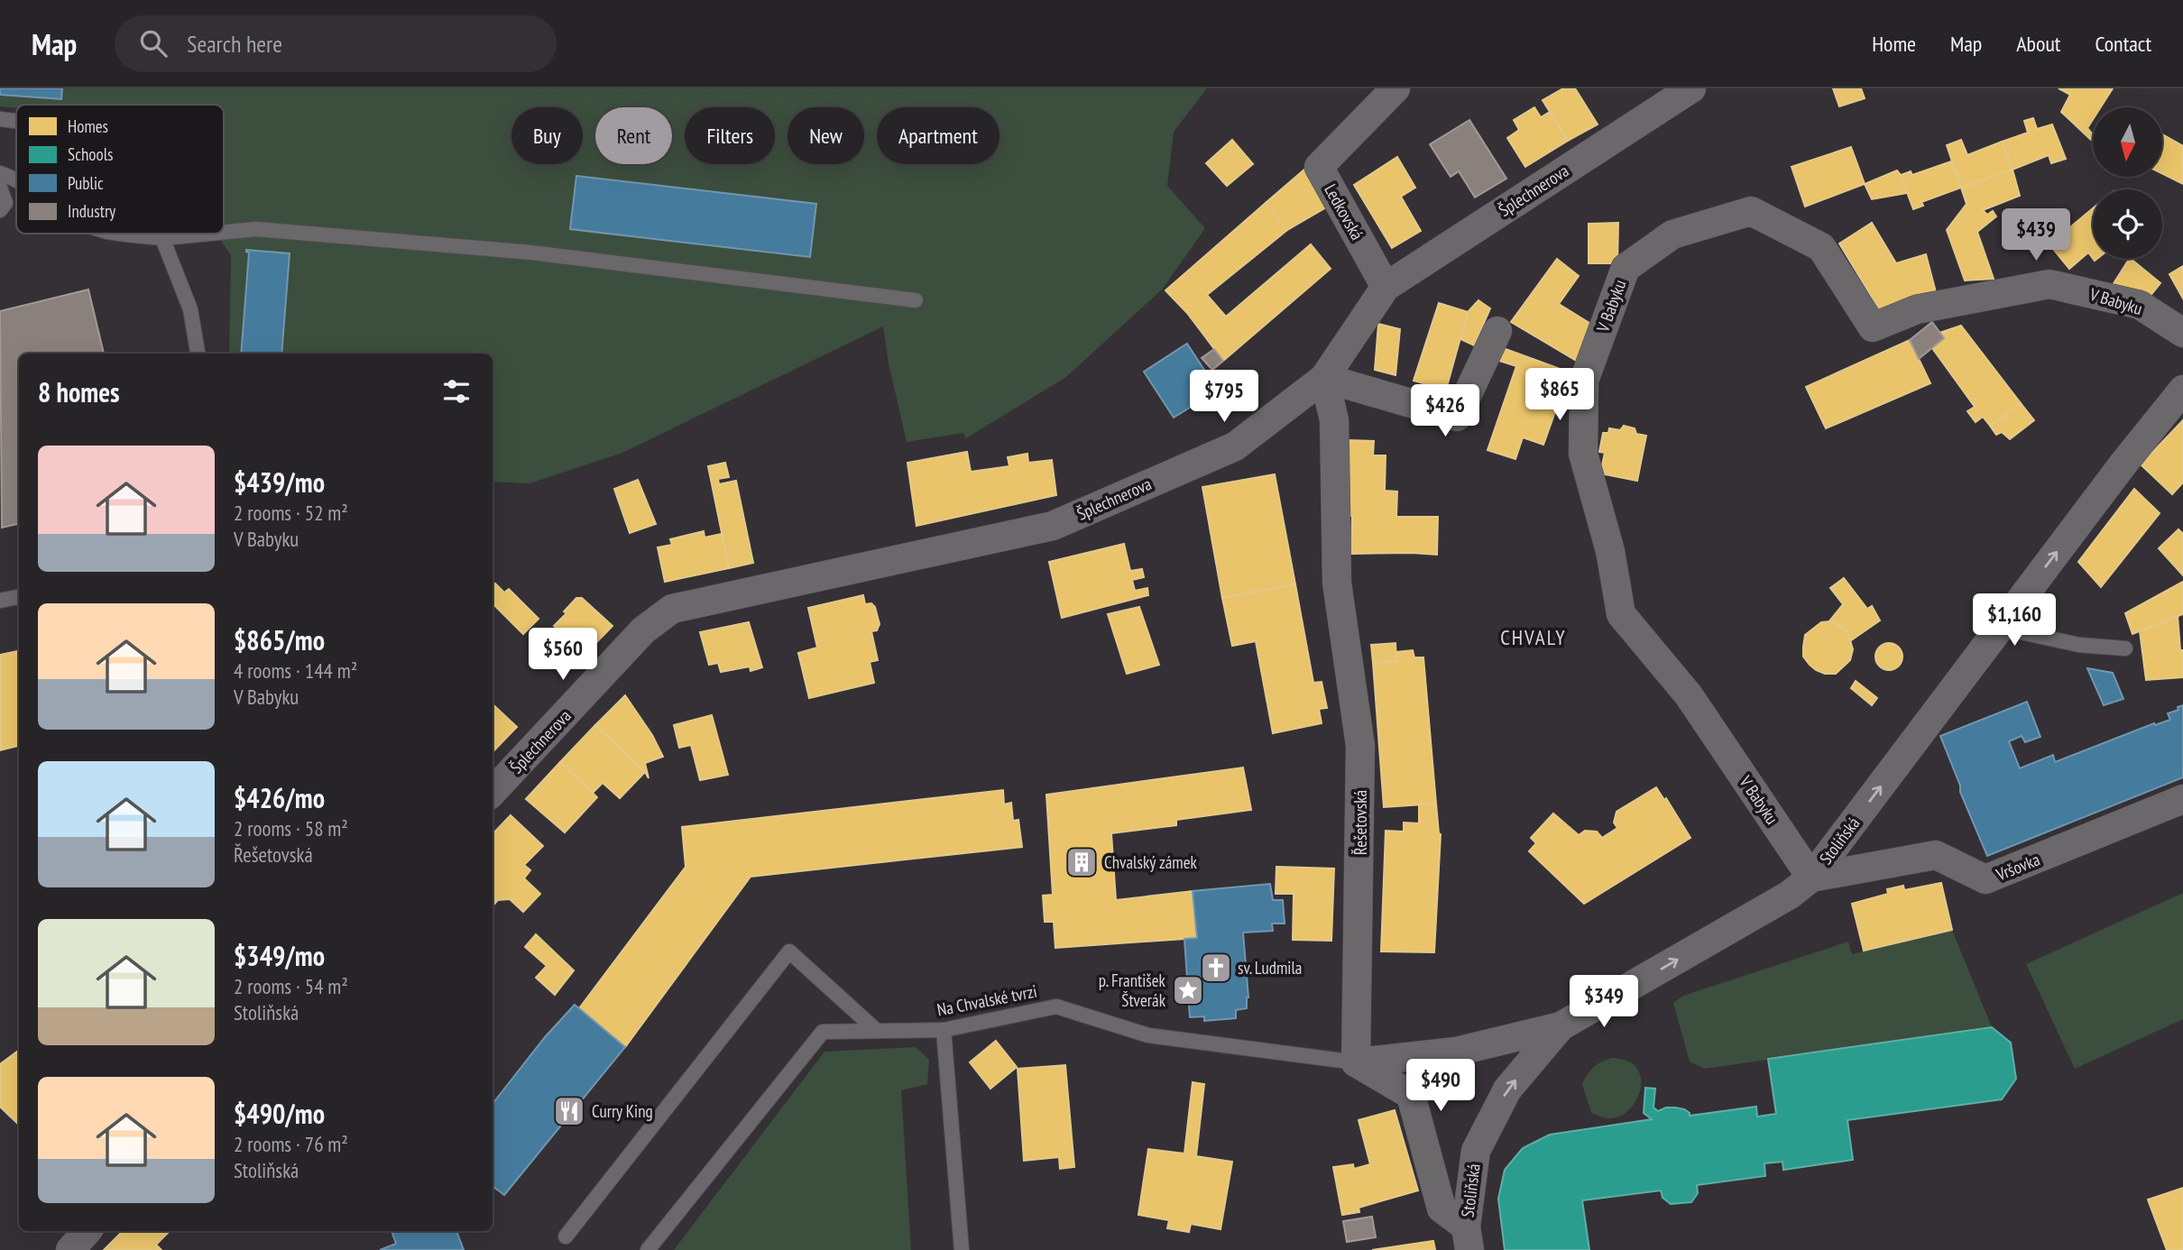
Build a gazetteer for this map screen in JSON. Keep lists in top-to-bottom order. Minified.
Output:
{"streets":{"street":["Šplechnerova","Ledkovská","V Babyku","Řešetovská","Stoliňská","Vršovka"],"lane":["Na Chvalské tvrzi"]},"crossings":[["Šplechnerova","Ledkovská"],["Šplechnerova","Řešetovská"],["V Babyku","Stoliňská"],["V Babyku","Vršovka"],["Řešetovská","Stoliňská"],["Řešetovská","Na Chvalské tvrzi"],["Stoliňská","Vršovka"],["Stoliňská","Na Chvalské tvrzi"]],"one_way":["Stoliňská"],"districts":["CHVALY"],"places":{"building":["Chvalský zámek"],"church":["sv. Ludmila"],"place":["p. František Štverák"],"restaurant":["Curry King"]},"legend":["Homes","Schools","Public","Industry"],"north":"bottom","page":{"header":"Map","search":"Search here","nav":["Home","Map","About","Contact"],"chip":["Buy","Rent","Filters","New","Apartment"],"price":["$439","$865","$795","$426","$1,160","$560","$349","$490"],"heading":"8 homes","list":[{"name":"$439/mo","note":"2 rooms · 52 m² · V Babyku"},{"name":"$865/mo","note":"4 rooms · 144 m² · V Babyku"},{"name":"$426/mo","note":"2 rooms · 58 m² · Řešetovská"},{"name":"$349/mo","note":"2 rooms · 54 m² · Stoliňská"},{"name":"$490/mo","note":"2 rooms · 76 m² · Stoliňská"}]}}
